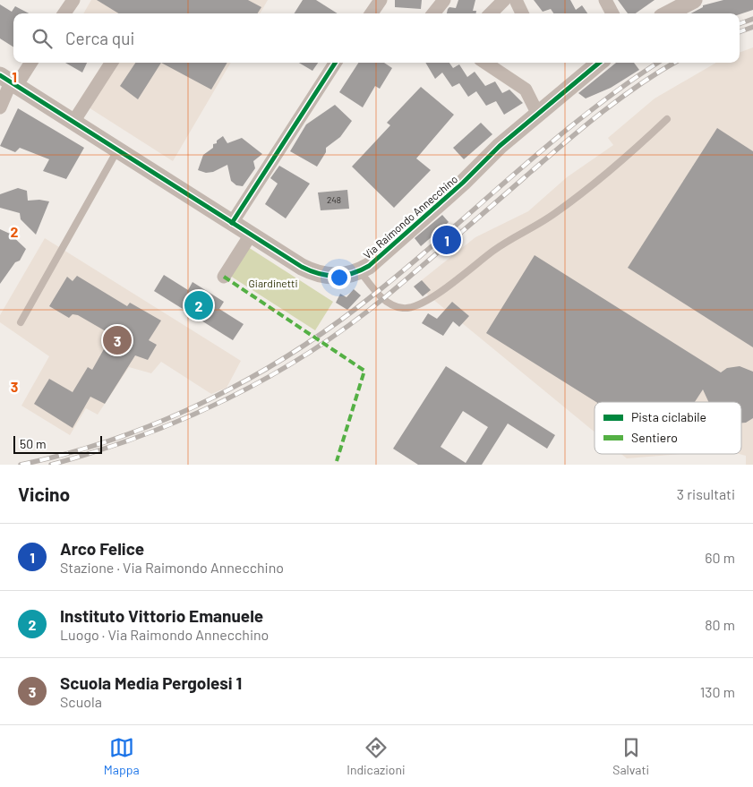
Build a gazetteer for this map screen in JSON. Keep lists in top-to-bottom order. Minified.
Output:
{"streets":{"street":["Via Raimondo Annecchino"]},"parks":["Giardinetti"],"house_numbers":["248"],"legend":["Pista ciclabile","Sentiero"],"scale_bar":"50 m","page":{"search":"Cerca qui","pins":["1","2","3"],"scale":"50 m","heading":["Vicino","3 risultati"],"list":[{"mark":"1","name":"Arco Felice","note":"Stazione · Via Raimondo Annecchino","value":"60 m"},{"mark":"2","name":"Instituto Vittorio Emanuele","note":"Luogo · Via Raimondo Annecchino","value":"80 m"},{"mark":"3","name":"Scuola Media Pergolesi 1","note":"Scuola","value":"130 m"}],"nav":["Mappa","Indicazioni","Salvati"]},"grid":{"rows":["1","2","3"]}}
